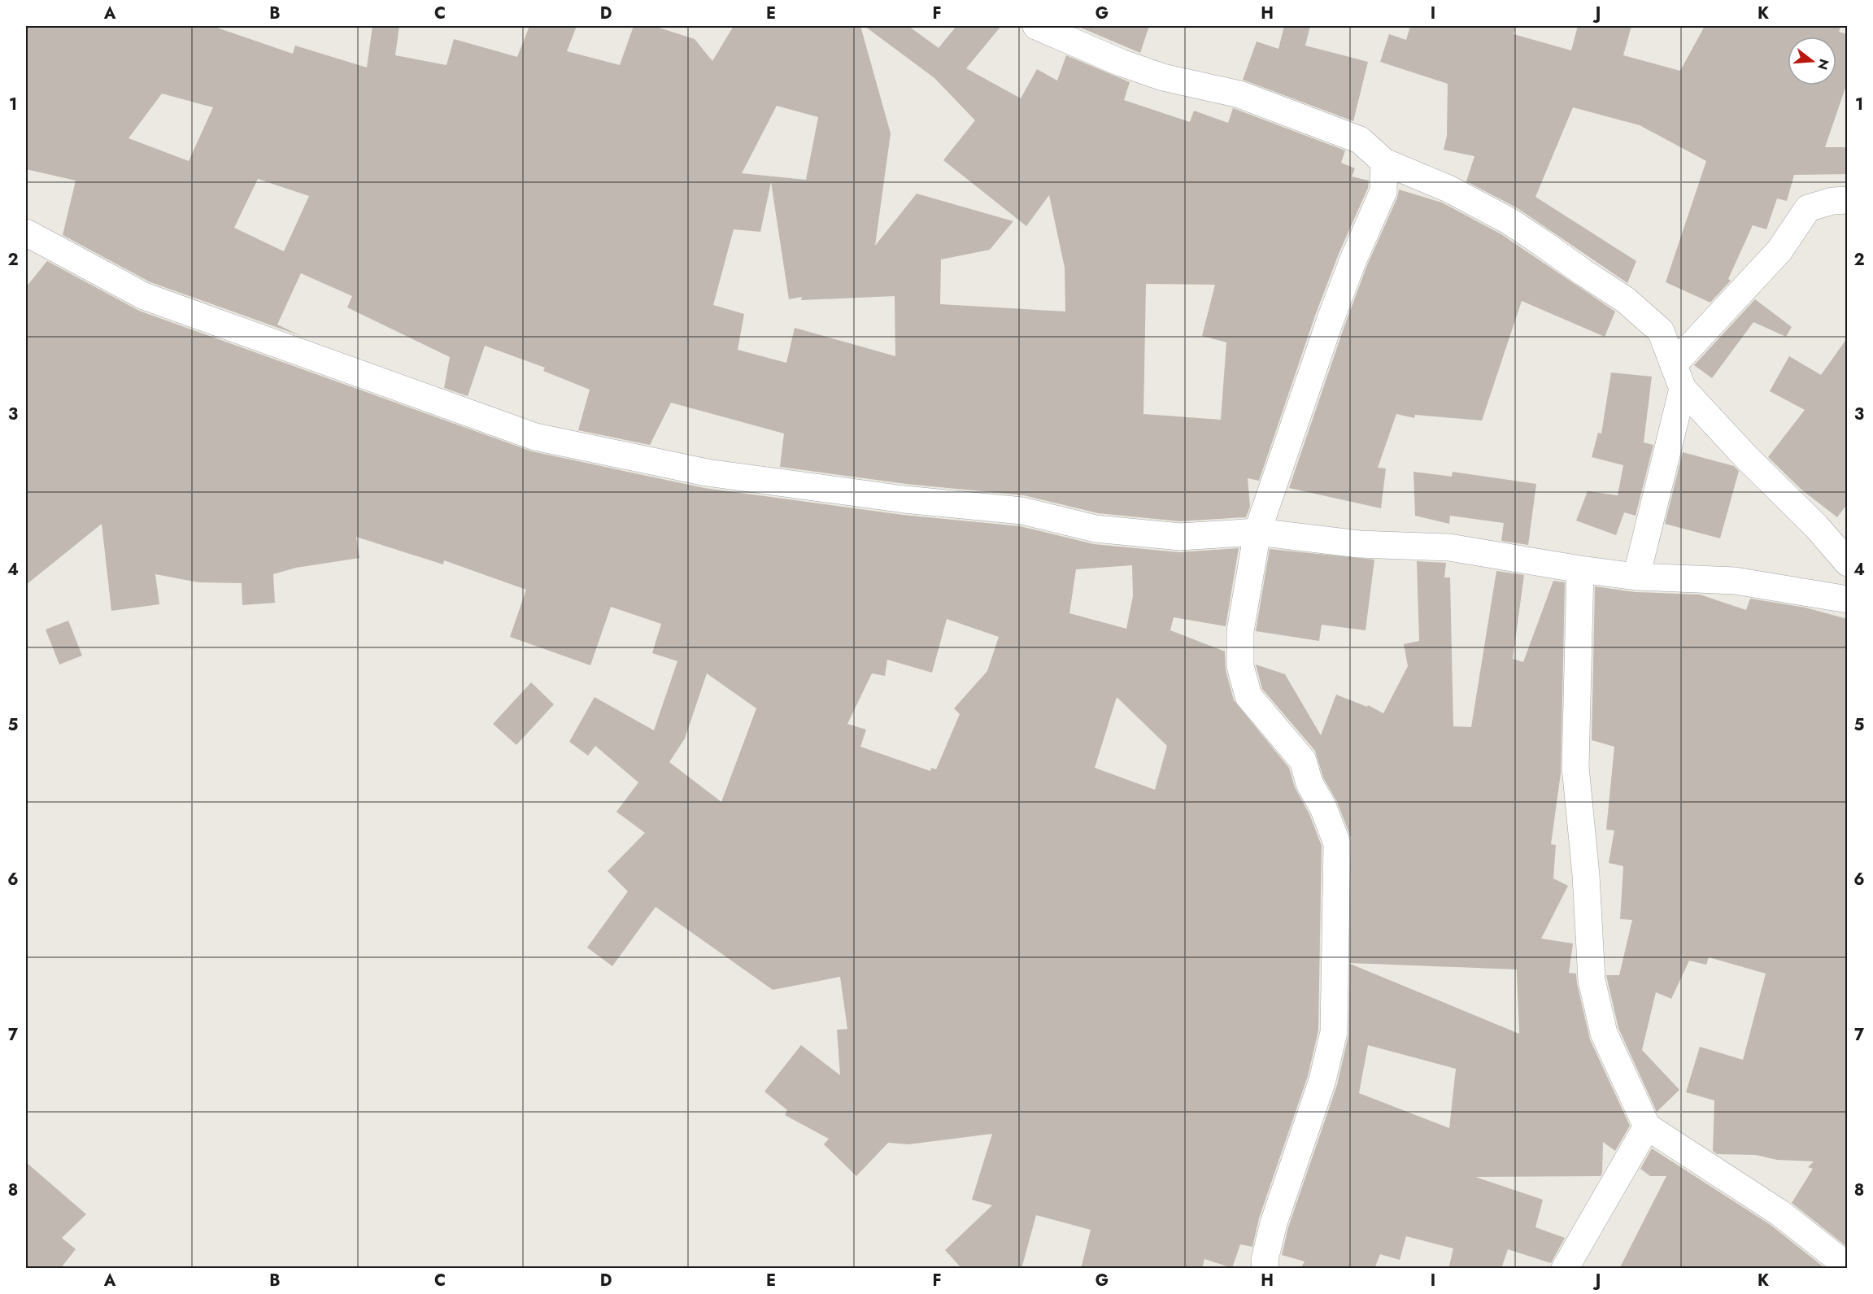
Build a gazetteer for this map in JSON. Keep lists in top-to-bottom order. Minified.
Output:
{"north":"right","grid":{"columns":["A","B","C","D","E","F","G","H","I","J","K"],"rows":["1","2","3","4","5","6","7","8"]}}
